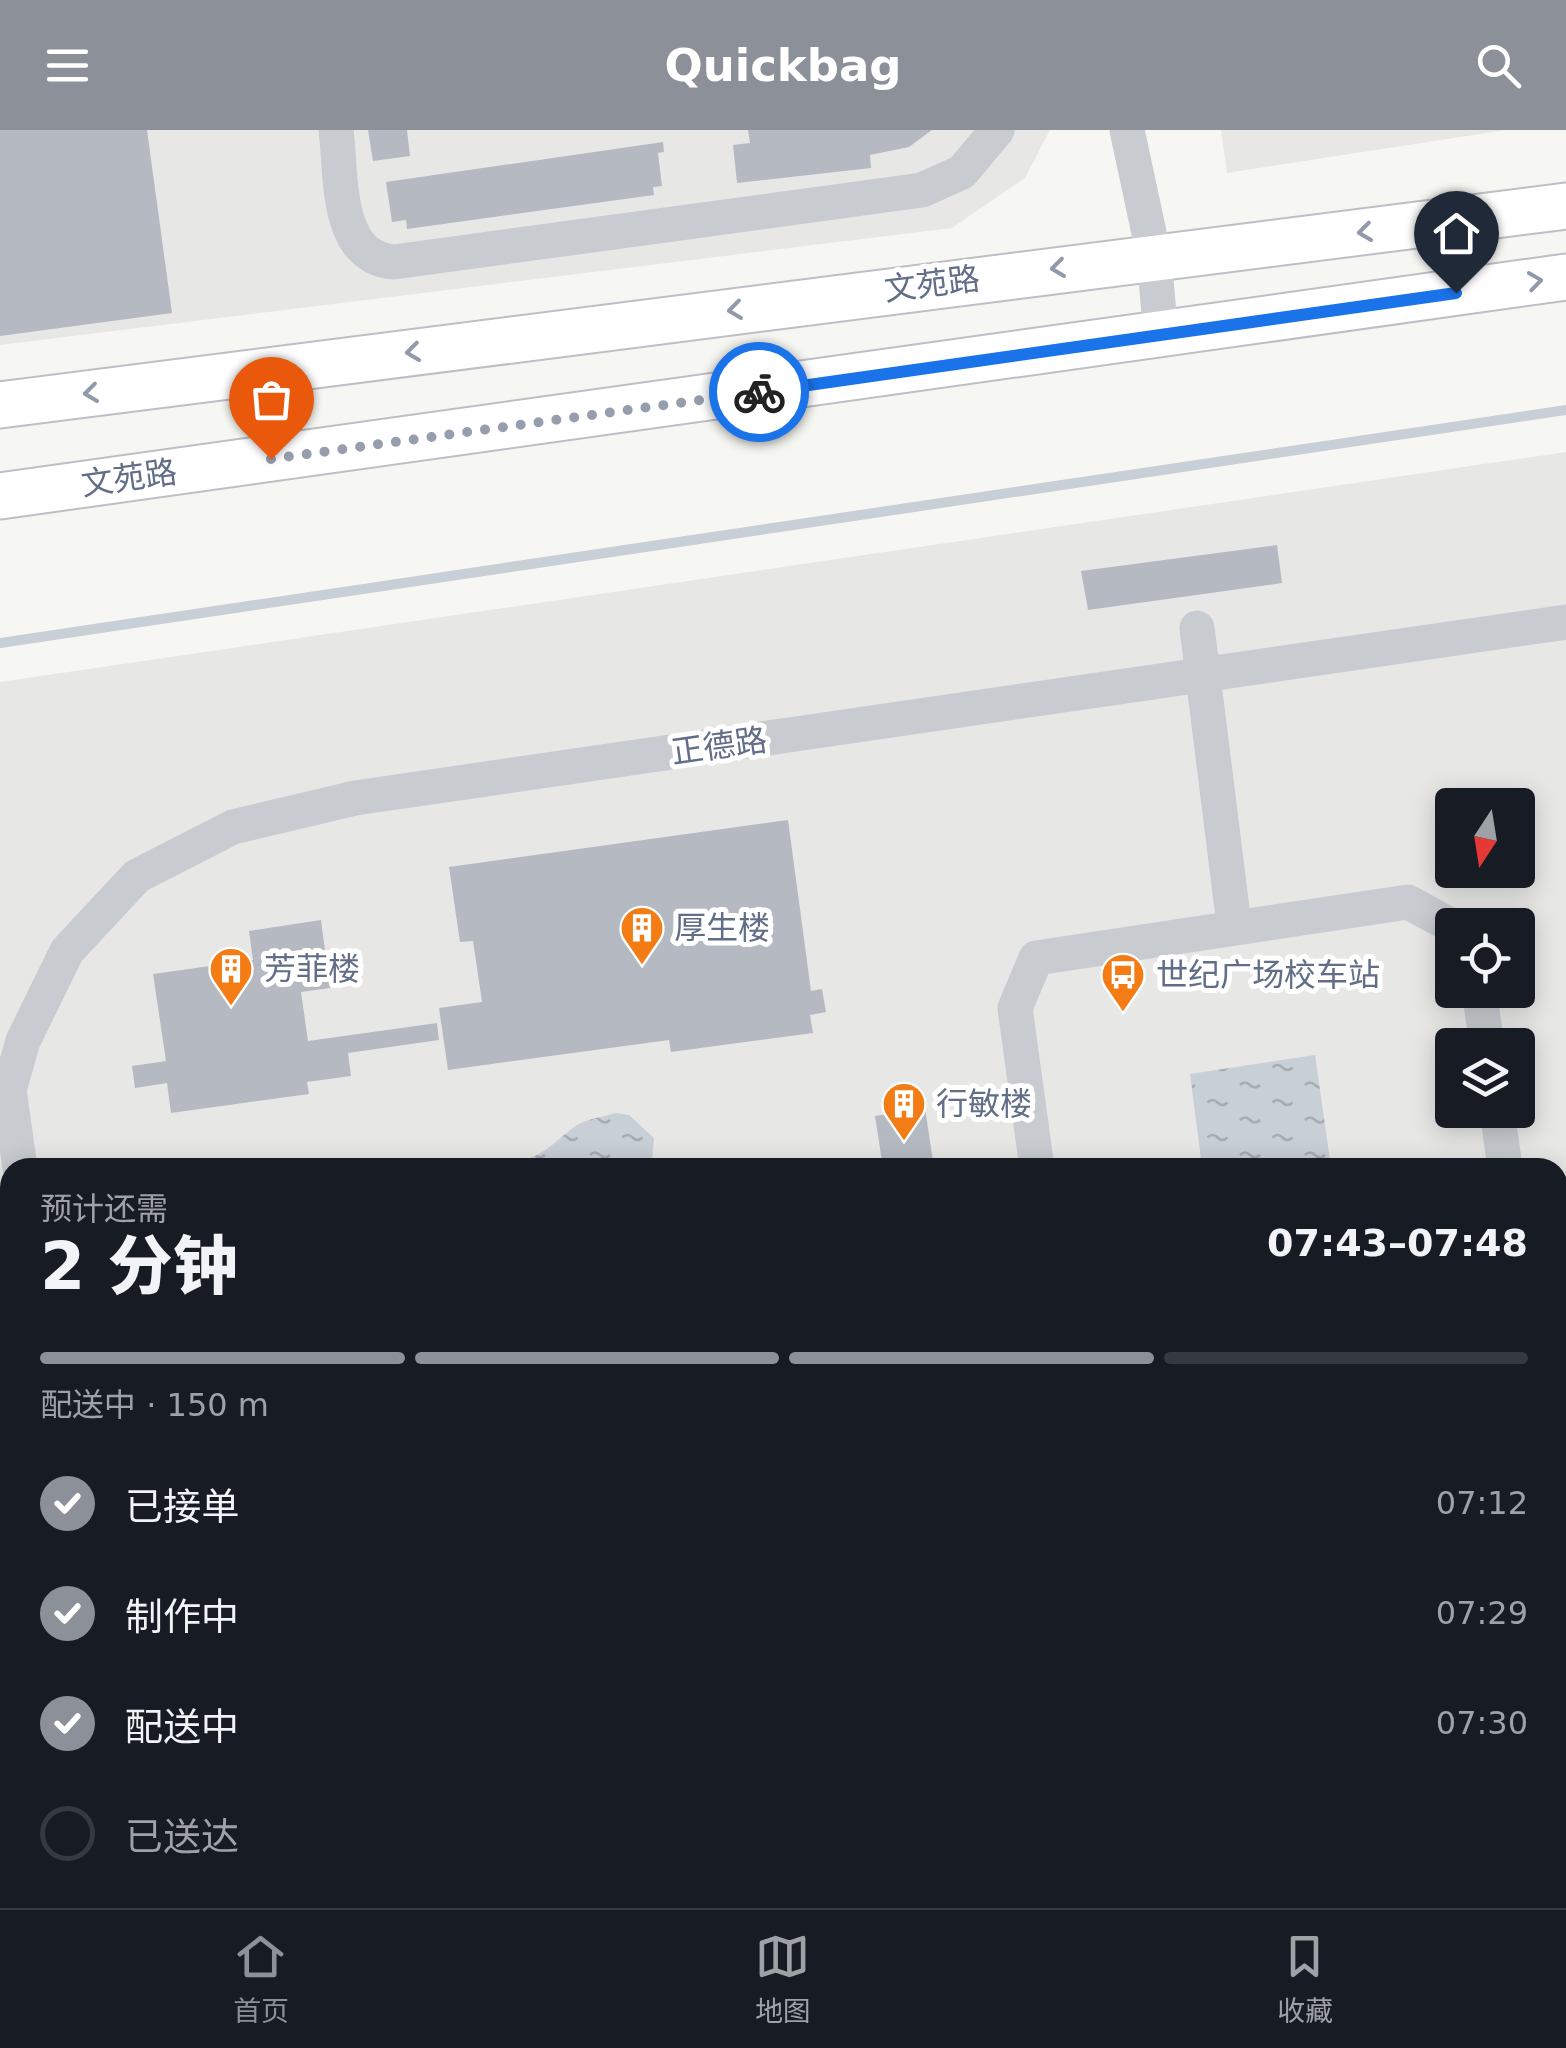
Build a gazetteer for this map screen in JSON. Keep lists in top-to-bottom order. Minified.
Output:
{"streets":{"main road":["文苑路"],"street":["正德路"]},"places":{"building":["厚生楼","芳菲楼","行敏楼"],"bus stop":["世纪广场校车站"]},"north":"bottom","page":{"header":"Quickbag","heading":["2 分钟","预计还需","07:43–07:48"],"bar":"配送中 · 150 m","list":[["已接单","07:12"],["制作中","07:29"],["配送中","07:30"],"已送达"],"tabs":["首页","地图","收藏"]}}
